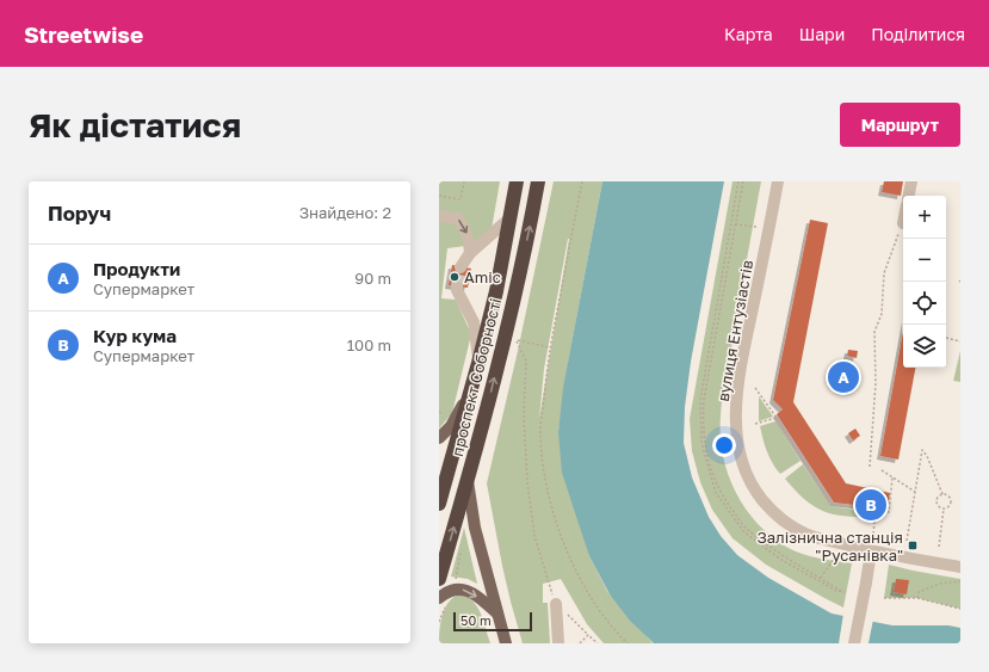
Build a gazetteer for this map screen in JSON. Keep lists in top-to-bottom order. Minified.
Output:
{"streets":{"highway":["проспект Соборності"],"street":["вулиця Ентузіастів"]},"places":{"other":["Amic"],"transit":["Залізнична станція \"Русанівка\""]},"scale_bar":"50 m","page":{"header":"Streetwise","nav":["Карта","Шари","Поділитися"],"buttons":"Маршрут","title":"Як дістатися","heading":["Поруч","Знайдено: 2"],"map_buttons":["+","−"],"list":[{"mark":"A","name":"Продукти","note":"Супермаркет","value":"90 m"},{"mark":"B","name":"Кур кума","note":"Супермаркет","value":"100 m"}],"pins":["A","B"],"scale":"50 m"}}
